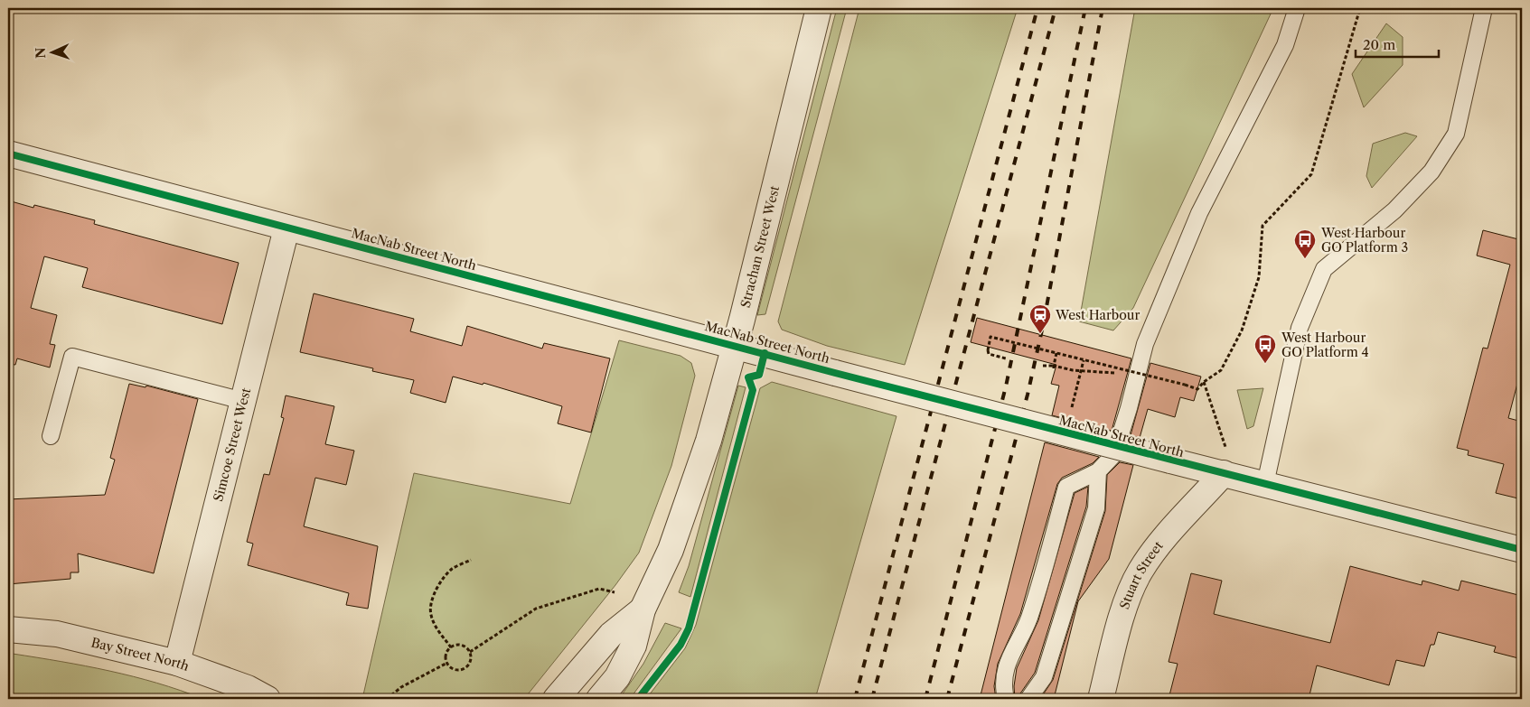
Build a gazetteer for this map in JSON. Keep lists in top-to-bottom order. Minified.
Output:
{"streets":{"street":["Strachan Street West","MacNab Street North","Simcoe Street West","Stuart Street","Bay Street North"]},"crossings":[["Strachan Street West","MacNab Street North"],["MacNab Street North","Simcoe Street West"],["MacNab Street North","Stuart Street"],["Simcoe Street West","Bay Street North"]],"places":{"bus stop":["West Harbour GO Platform 3","West Harbour GO Platform 4"],"station":["West Harbour"]},"scale_bar":"20 m","north":"left"}
